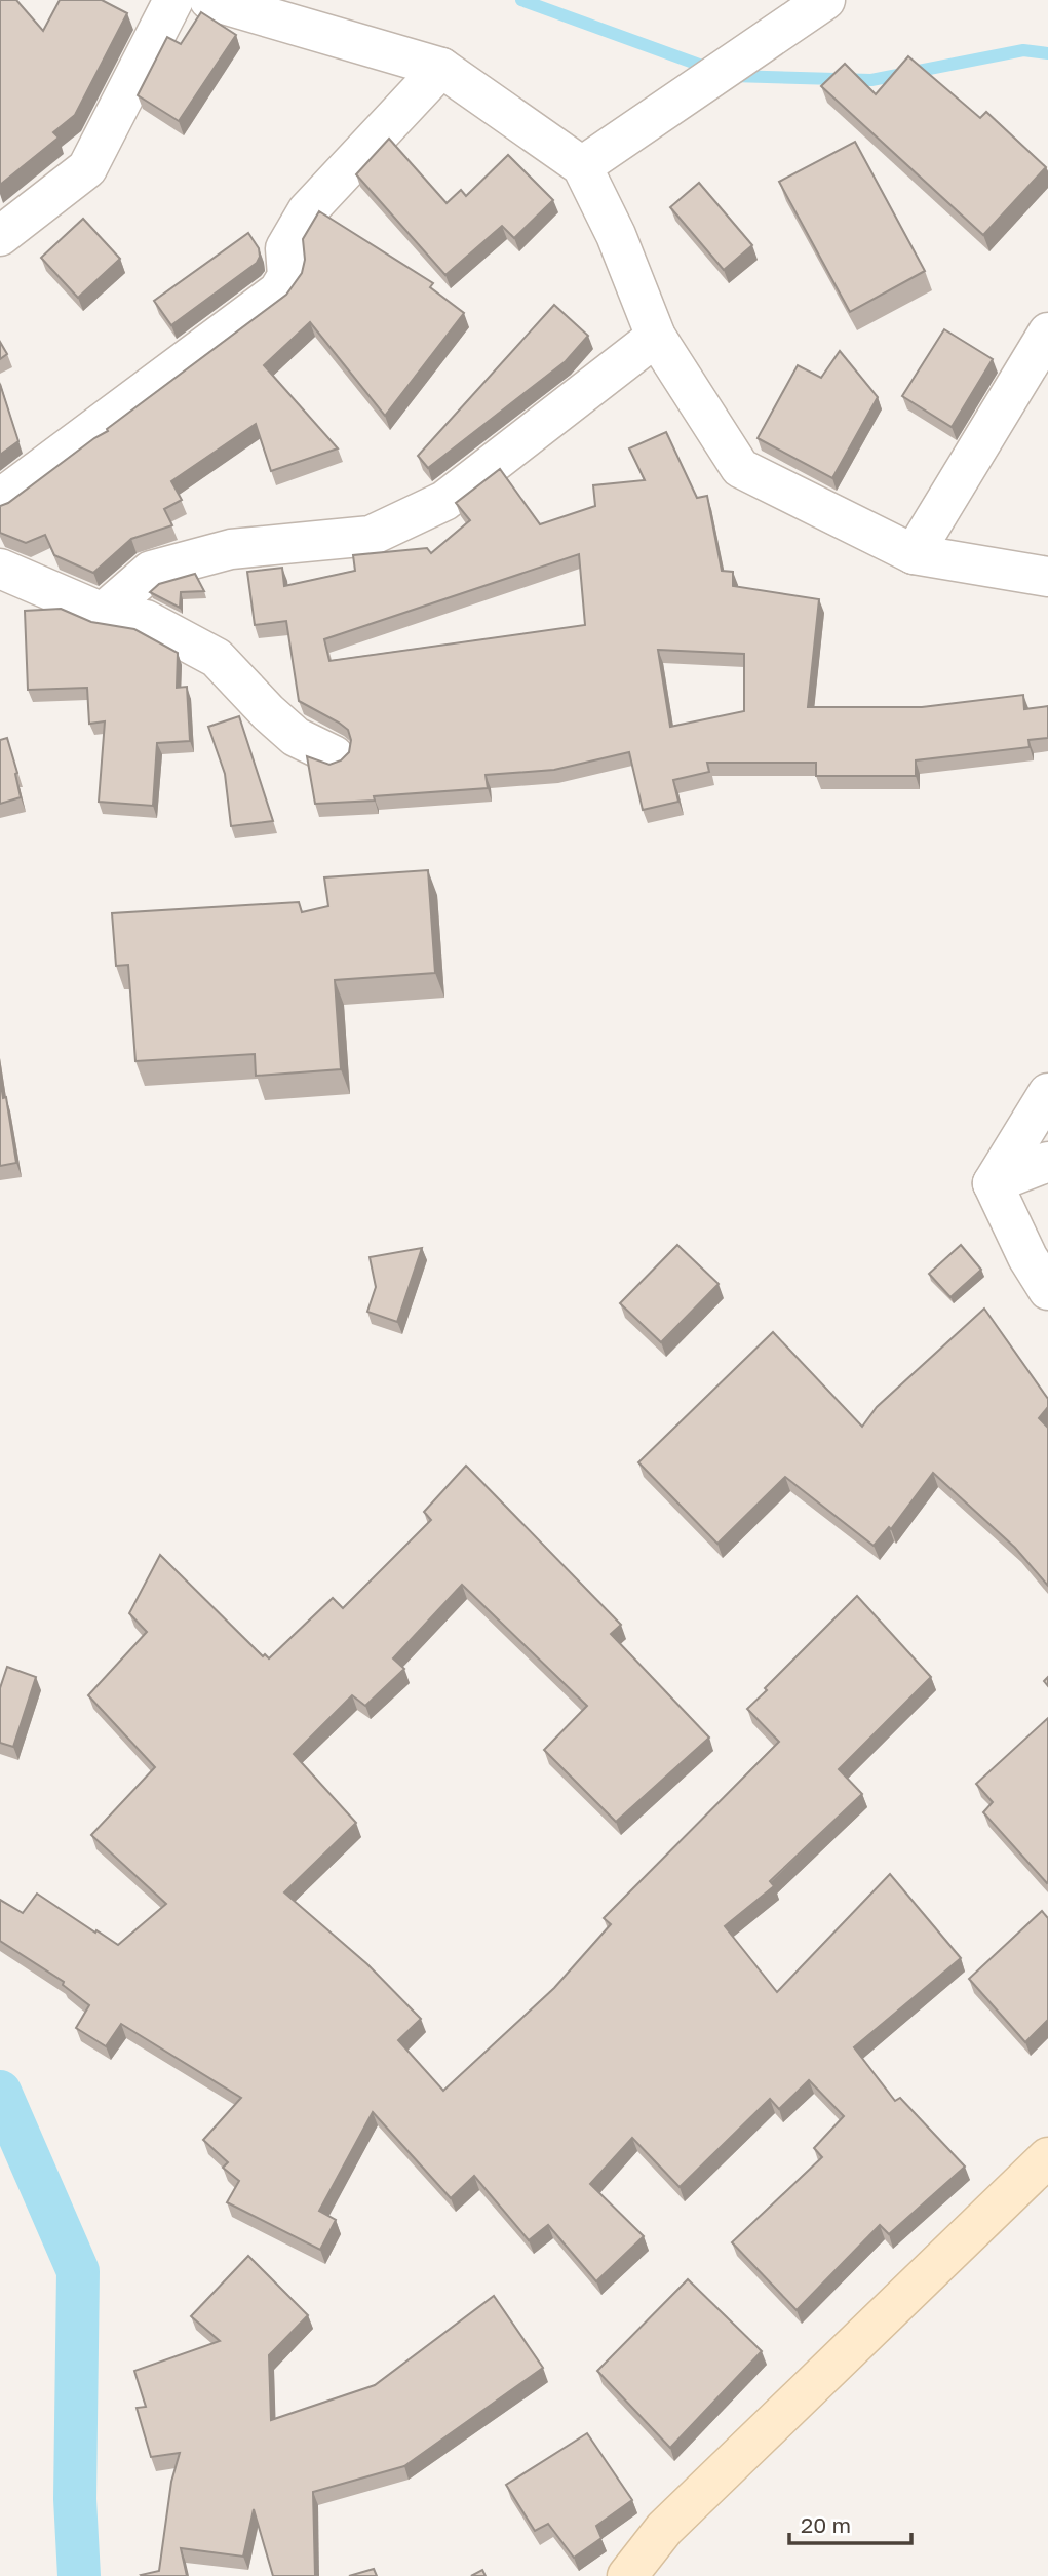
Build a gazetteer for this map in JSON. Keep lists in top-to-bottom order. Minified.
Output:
{"scale_bar":"20 m"}
